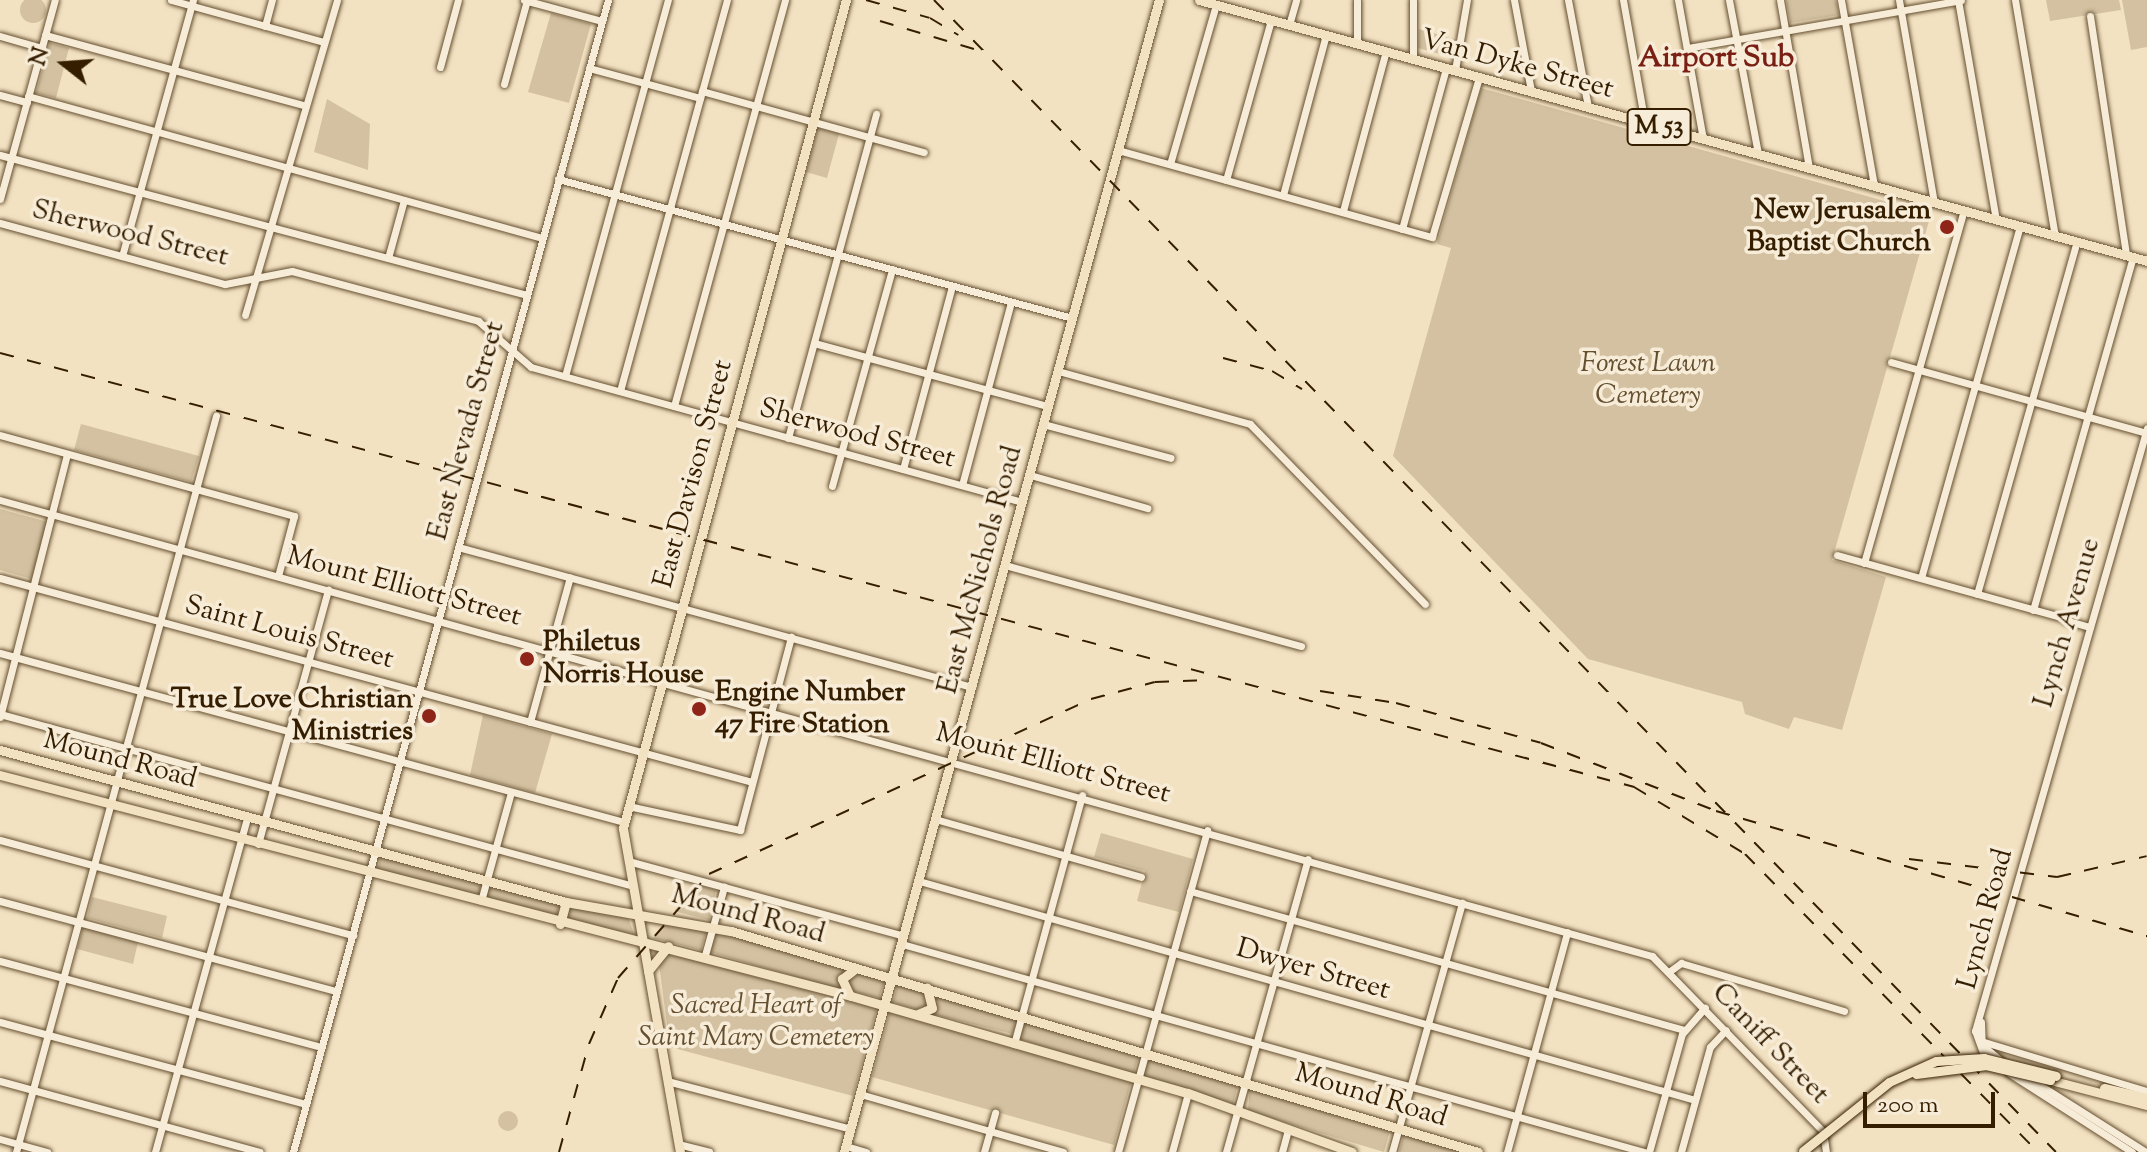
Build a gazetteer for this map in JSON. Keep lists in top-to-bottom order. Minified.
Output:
{"streets":{"main road":["Van Dyke Street","M 53","East Davison Street","East McNichols Road","Mound Road"],"street":["Sherwood Street","East Nevada Street","Mount Elliott Street","Lynch Avenue","Saint Louis Street","Lynch Road","Dwyer Street","Caniff Street"]},"crossings":[["Sherwood Street","East Nevada Street"],["Sherwood Street","East Davison Street"],["Sherwood Street","East McNichols Road"],["East Nevada Street","Mount Elliott Street"],["East Nevada Street","Saint Louis Street"],["East Nevada Street","Mound Road"],["East Davison Street","Mount Elliott Street"],["East Davison Street","Saint Louis Street"],["East Davison Street","Mound Road"],["East McNichols Road","Mount Elliott Street"],["East McNichols Road","Mound Road"],["East McNichols Road","Dwyer Street"],["Mount Elliott Street","Caniff Street"],["Lynch Avenue","Lynch Road"]],"districts":["Airport Sub"],"parks":["Forest Lawn Cemetery","Sacred Heart of Saint Mary Cemetery"],"places":["New Jerusalem Baptist Church","Philetus Norris House","Engine Number 47 Fire Station","True Love Christian Ministries"],"scale_bar":"200 m","north":"left"}
